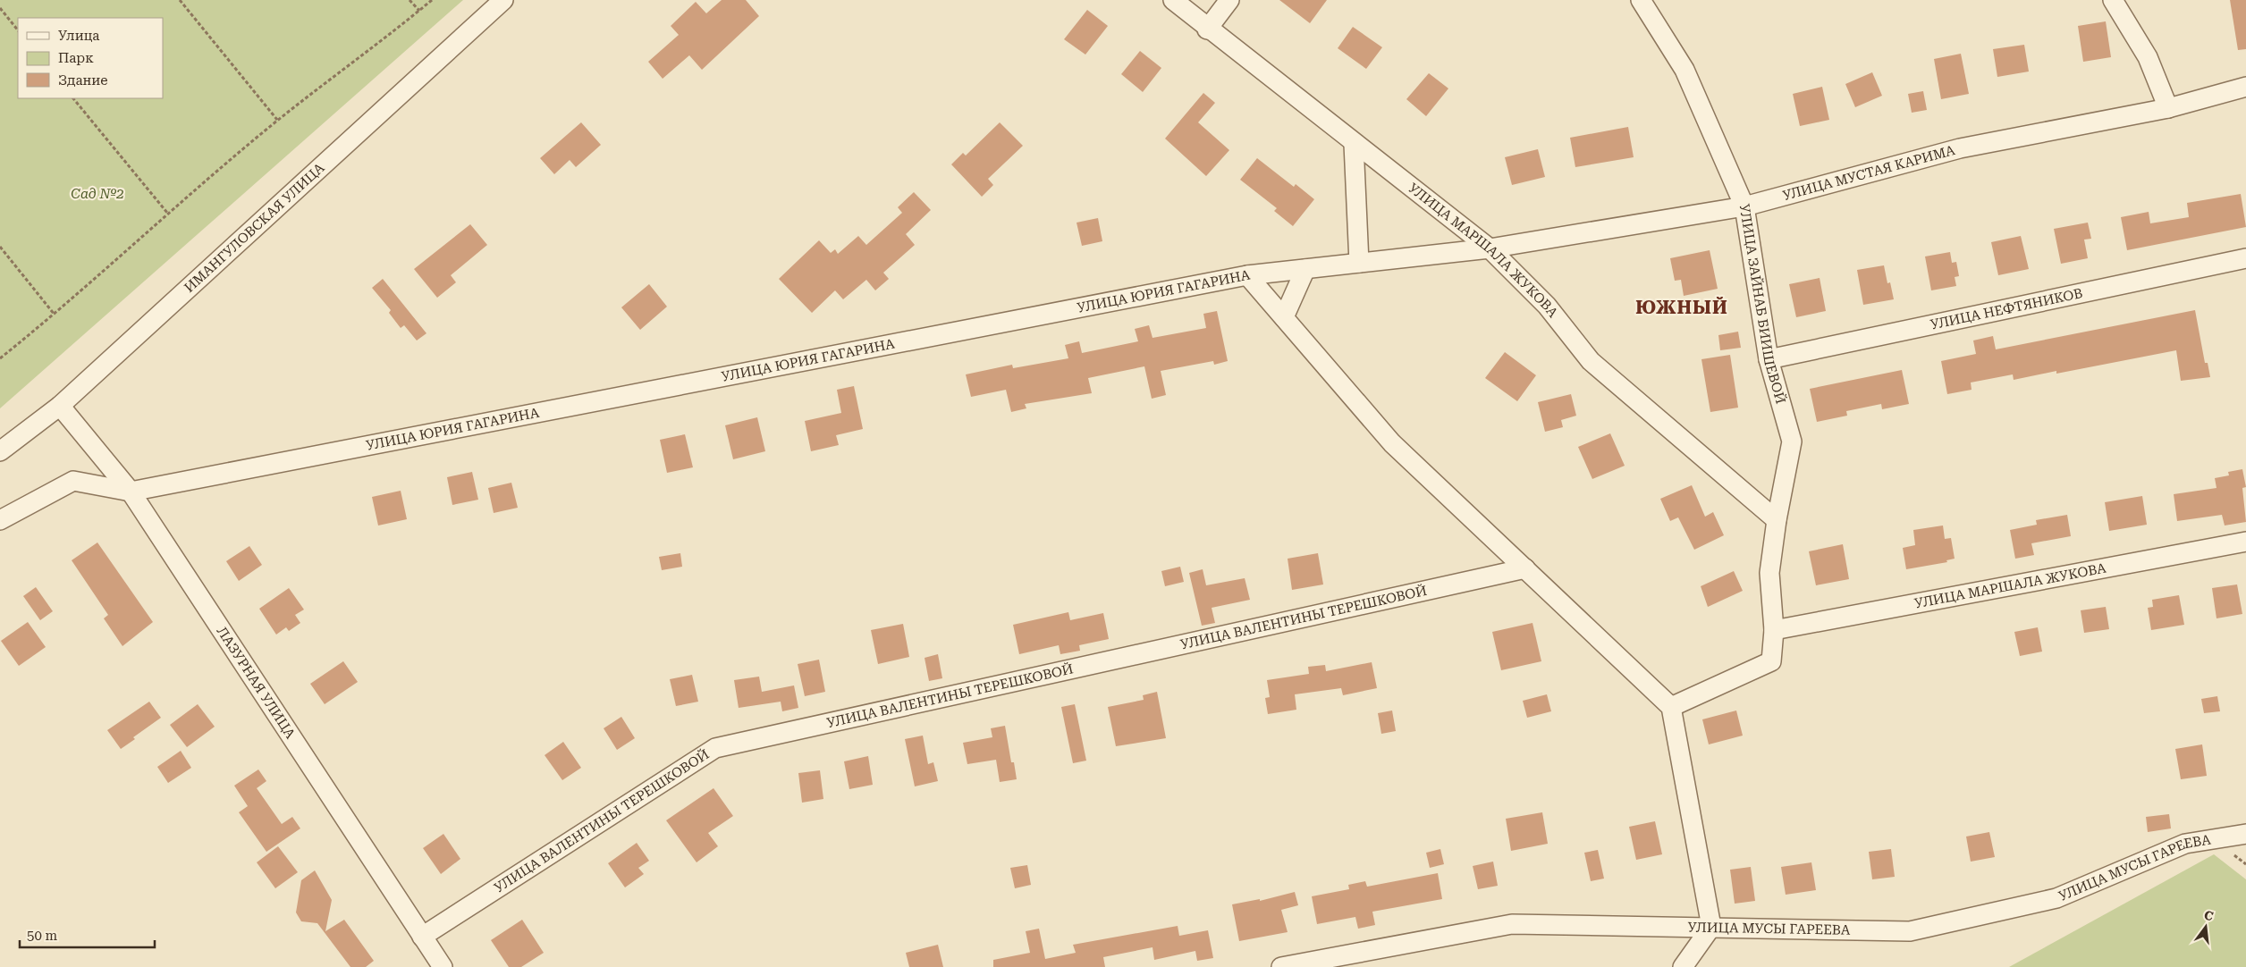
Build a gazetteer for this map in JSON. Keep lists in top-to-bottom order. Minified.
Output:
{"streets":{"street":["УЛИЦА МУСТАЯ КАРИМА","ИМАНГУЛОВСКАЯ УЛИЦА","УЛИЦА МАРШАЛА ЖУКОВА","УЛИЦА ЮРИЯ ГАГАРИНА","УЛИЦА ЗАЙНАБ БИИШЕВОЙ","УЛИЦА НЕФТЯНИКОВ","УЛИЦА ВАЛЕНТИНЫ ТЕРЕШКОВОЙ","ЛАЗУРНАЯ УЛИЦА","УЛИЦА МУСЫ ГАРЕЕВА"]},"crossings":[["УЛИЦА МУСТАЯ КАРИМА","УЛИЦА МАРШАЛА ЖУКОВА"],["УЛИЦА МУСТАЯ КАРИМА","УЛИЦА ЮРИЯ ГАГАРИНА"],["УЛИЦА МУСТАЯ КАРИМА","УЛИЦА ЗАЙНАБ БИИШЕВОЙ"],["ИМАНГУЛОВСКАЯ УЛИЦА","ЛАЗУРНАЯ УЛИЦА"],["УЛИЦА МАРШАЛА ЖУКОВА","УЛИЦА ЮРИЯ ГАГАРИНА"],["УЛИЦА МАРШАЛА ЖУКОВА","УЛИЦА ЗАЙНАБ БИИШЕВОЙ"],["УЛИЦА ЮРИЯ ГАГАРИНА","ЛАЗУРНАЯ УЛИЦА"],["УЛИЦА ЗАЙНАБ БИИШЕВОЙ","УЛИЦА НЕФТЯНИКОВ"],["УЛИЦА ВАЛЕНТИНЫ ТЕРЕШКОВОЙ","ЛАЗУРНАЯ УЛИЦА"]],"districts":["ЮЖНЫЙ"],"parks":["Сад №2"],"legend":["Улица","Парк","Здание"],"scale_bar":"50 m","north":"top"}
